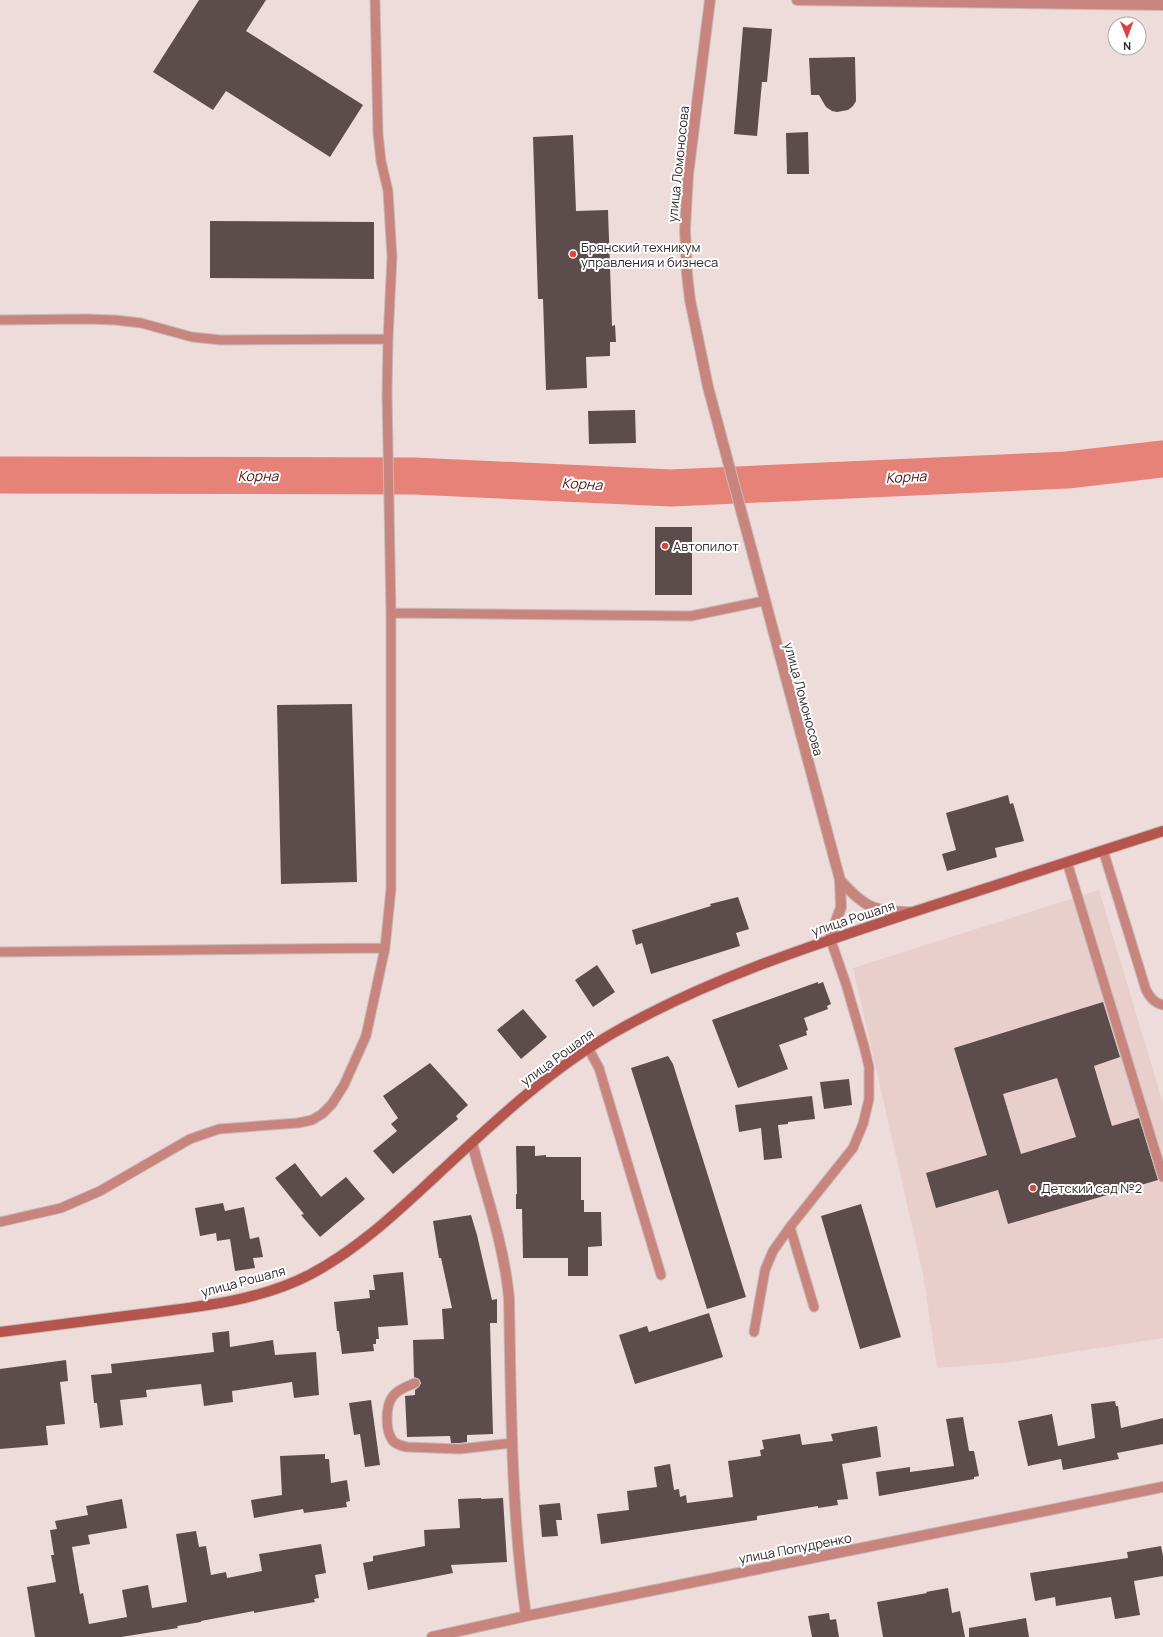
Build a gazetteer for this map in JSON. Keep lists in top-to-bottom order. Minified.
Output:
{"streets":{"main road":["улица Рошаля"],"street":["улица Ломоносова","улица Попудренко"]},"crossings":[["улица Ломоносова","улица Рошаля"]],"water":["Корна"],"places":["Брянский техникум управления и бизнеса","Автопилот","Детский сад №2"],"north":"bottom"}
